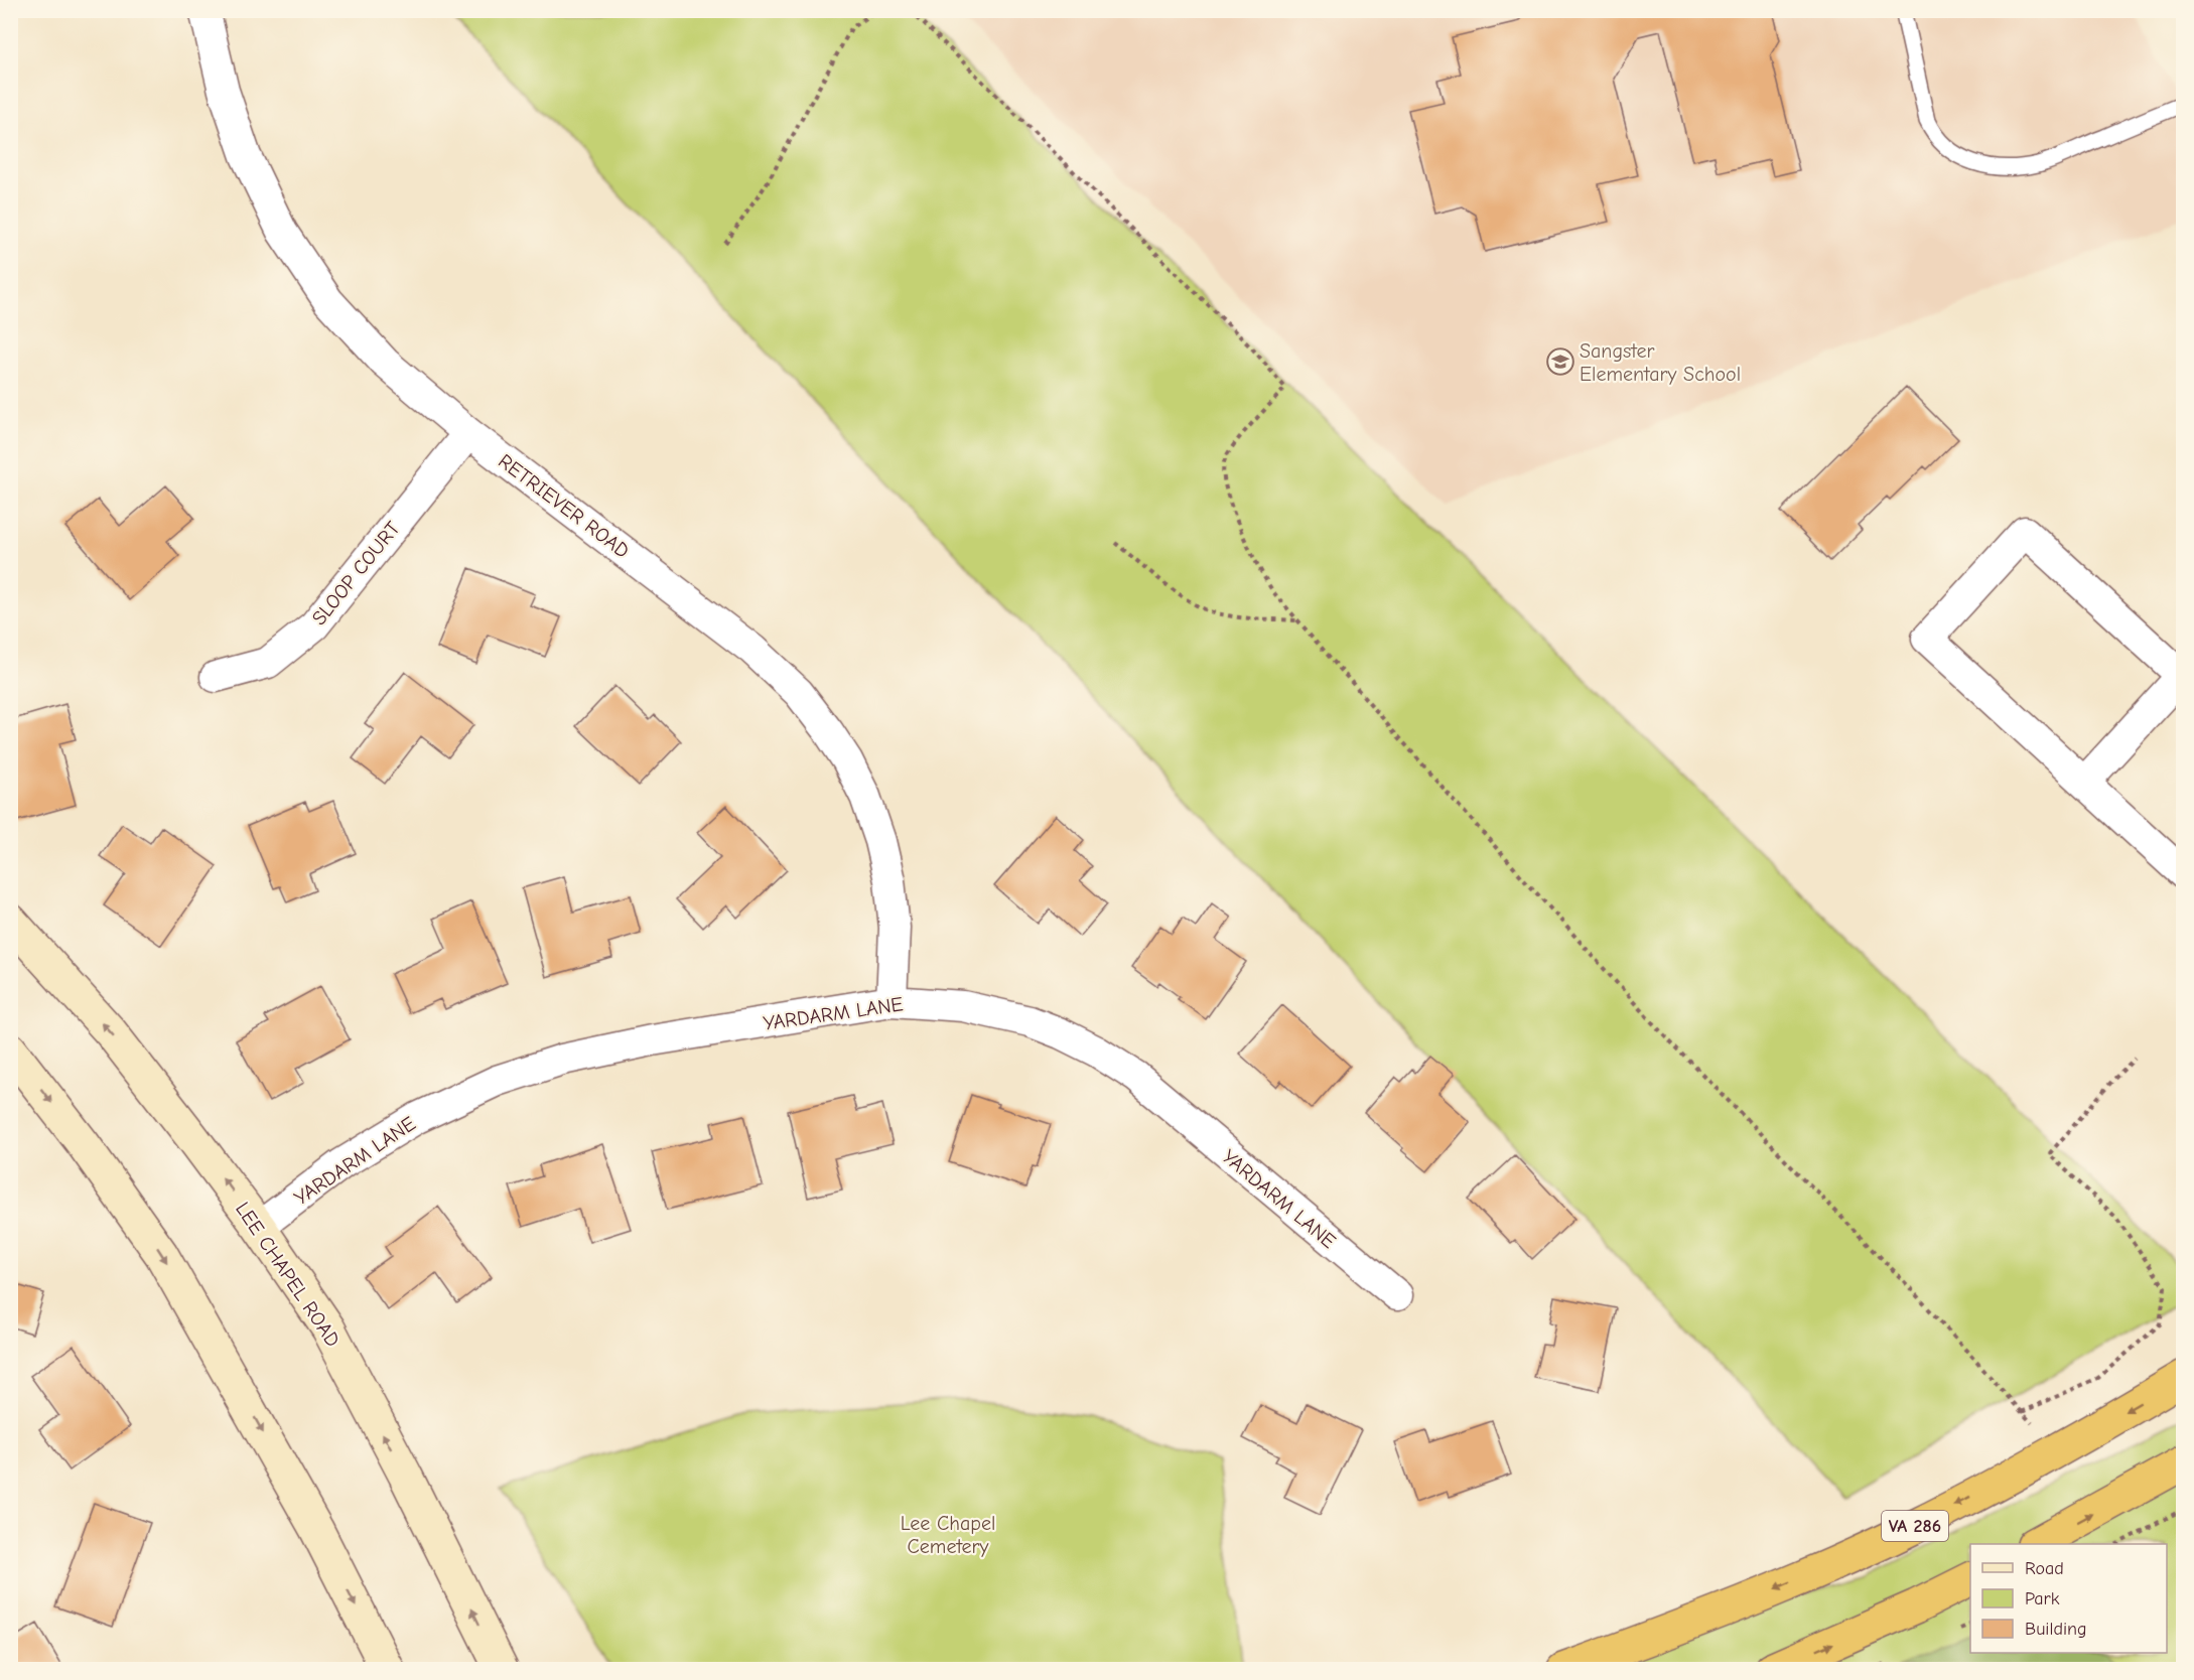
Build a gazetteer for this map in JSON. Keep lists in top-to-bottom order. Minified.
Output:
{"streets":{"highway":["VA 286"],"main road":["LEE CHAPEL ROAD"],"street":["RETRIEVER ROAD","SLOOP COURT","YARDARM LANE"]},"crossings":[["RETRIEVER ROAD","SLOOP COURT"],["RETRIEVER ROAD","YARDARM LANE"],["YARDARM LANE","LEE CHAPEL ROAD"]],"parks":["Lee Chapel Cemetery"],"places":{"school or university":["Sangster Elementary School"]},"legend":["Road","Park","Building"]}
